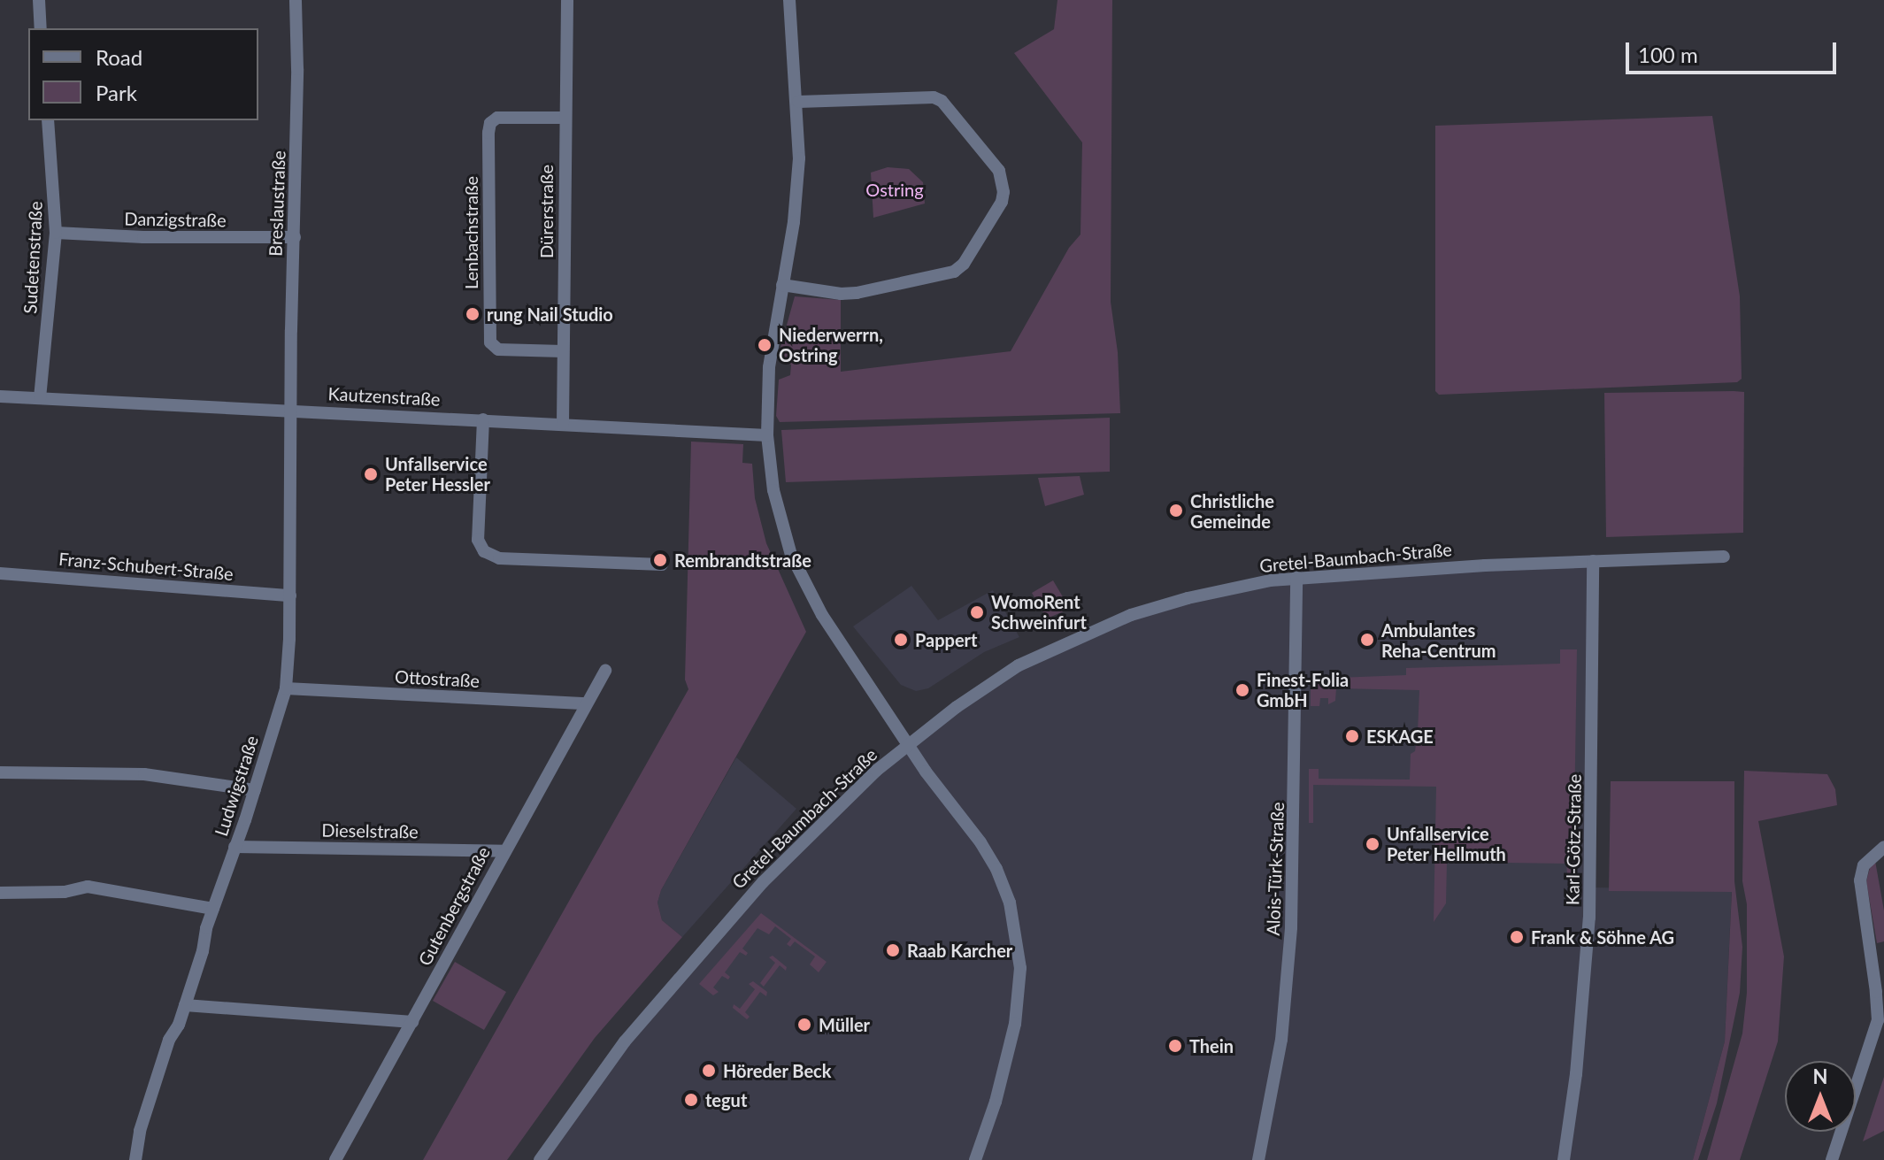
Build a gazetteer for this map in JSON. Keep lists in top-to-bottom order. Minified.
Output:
{"streets":{"street":["Breslaustraße","Dürerstraße","Danzigstraße","Lenbachstraße","Sudetenstraße","Kautzenstraße","Gretel-Baumbach-Straße","Franz-Schubert-Straße","Ottostraße","Ludwigstraße","Dieselstraße","Karl-Götz-Straße","Alois-Türk-Straße","Gutenbergstraße"]},"crossings":[["Breslaustraße","Danzigstraße"],["Breslaustraße","Kautzenstraße"],["Breslaustraße","Ludwigstraße"],["Dürerstraße","Lenbachstraße"],["Dürerstraße","Kautzenstraße"],["Danzigstraße","Sudetenstraße"],["Sudetenstraße","Kautzenstraße"],["Kautzenstraße","Ludwigstraße"],["Gretel-Baumbach-Straße","Karl-Götz-Straße"],["Gretel-Baumbach-Straße","Alois-Türk-Straße"],["Franz-Schubert-Straße","Ludwigstraße"],["Ottostraße","Ludwigstraße"],["Ottostraße","Gutenbergstraße"],["Ludwigstraße","Dieselstraße"],["Dieselstraße","Gutenbergstraße"]],"parks":["Ostring"],"places":["rung Nail Studio","Niederwerrn, Ostring","Unfallservice Peter Hessler","Christliche Gemeinde","Rembrandtstraße","WomoRent Schweinfurt","Pappert","Ambulantes Reha-Centrum","Finest-Folia GmbH","ESKAGE","Unfallservice Peter Hellmuth","Frank & Söhne AG","Raab Karcher","Müller","Thein","Höreder Beck","tegut"],"legend":["Road","Park"],"scale_bar":"100 m","north":"top"}
